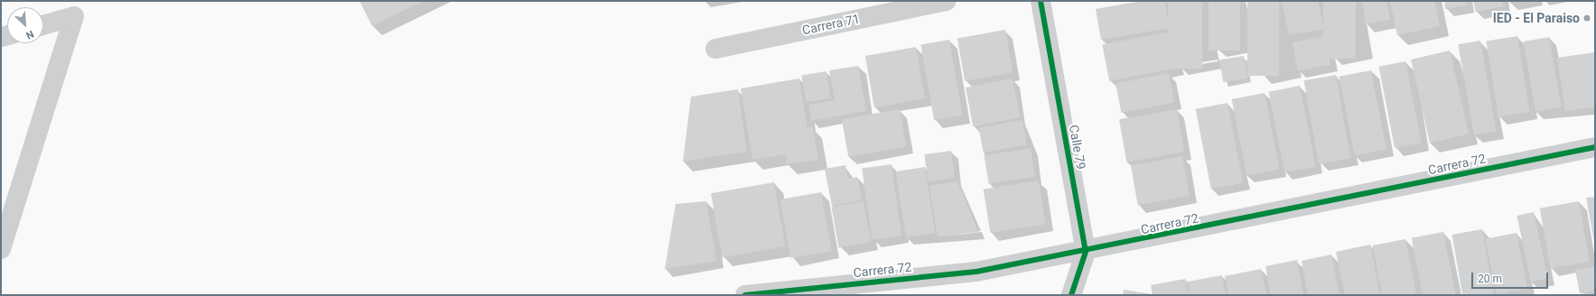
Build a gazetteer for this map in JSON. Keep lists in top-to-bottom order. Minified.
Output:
{"streets":{"street":["Carrera 71","Calle 79","Carrera 72"]},"crossings":[["Calle 79","Carrera 72"]],"places":["IED - El Paraiso"],"scale_bar":"20 m","north":"bottom right"}
